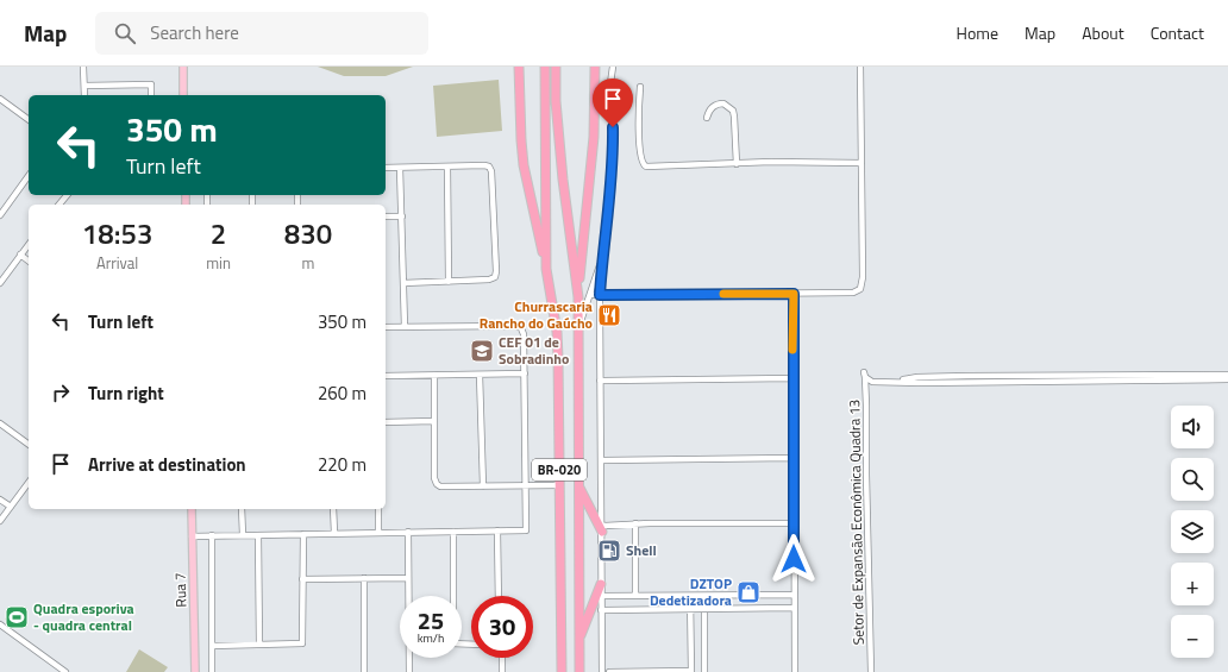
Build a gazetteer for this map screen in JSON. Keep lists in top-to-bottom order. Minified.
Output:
{"streets":{"highway":["BR-020"],"main road":["Rua 7"],"street":["Setor de Expansão Econômica Quadra 13"]},"places":{"restaurant":["Churrascaria Rancho do Gaúcho"],"school or university":["CEF 01 de Sobradinho"],"fuel station":["Shell"],"shop":["DZTOP Dedetizadora"],"sports":["Quadra esporiva - quadra central"]},"page":{"header":"Map","search":"Search here","nav":["Home","Map","About","Contact"],"turn":["350 m","Turn left"],"eta":["18:53","Arrival","2","min","830","m"],"list":[{"name":"Turn left","value":"350 m"},{"name":"Turn right","value":"260 m"},{"name":"Arrive at destination","value":"220 m"}],"map_buttons":["+","−"],"speed":"25 km/h","limit":"30"}}
